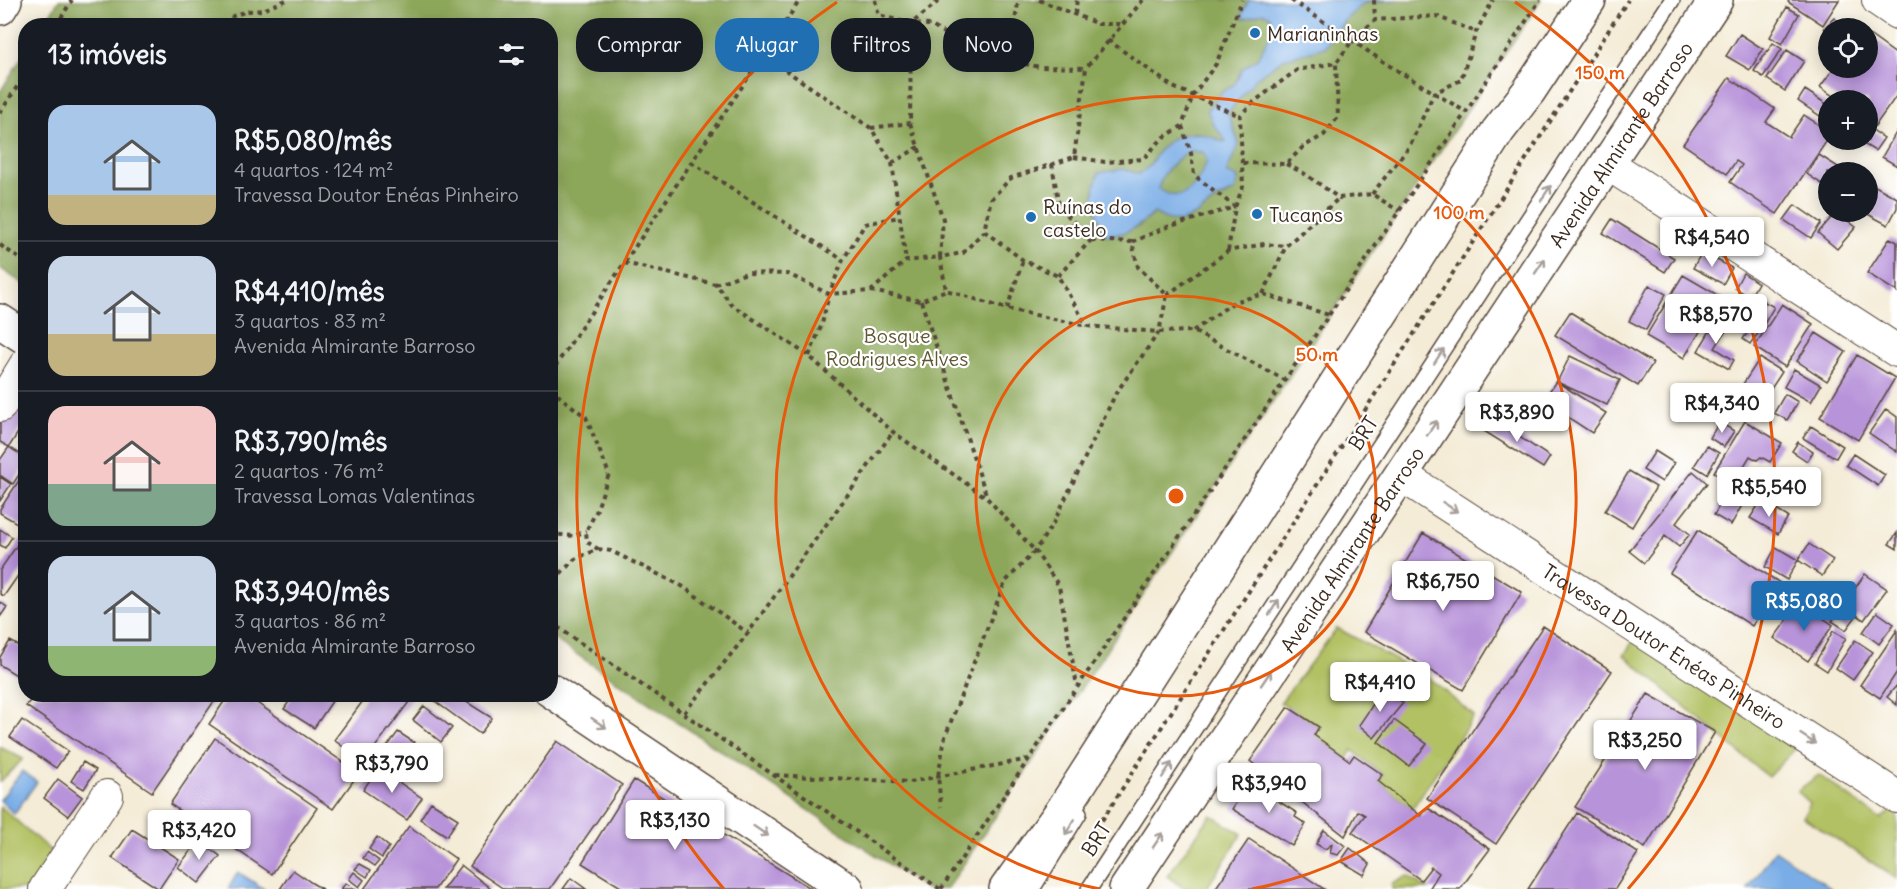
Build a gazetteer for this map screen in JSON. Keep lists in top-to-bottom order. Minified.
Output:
{"streets":{"main road":["Avenida Almirante Barroso"],"street":["Travessa Doutor Enéas Pinheiro"],"lane":["BRT"]},"crossings":[["Avenida Almirante Barroso","Travessa Doutor Enéas Pinheiro"]],"one_way":["Travessa Doutor Enéas Pinheiro"],"parks":["Bosque Rodrigues Alves"],"places":["Marianinhas","Tucanos","Ruínas do castelo"],"page":{"map_buttons":["+","−"],"chip":["Comprar","Alugar","Filtros","Novo"],"heading":"13 imóveis","list":[{"name":"R$5,080/mês","note":"4 quartos · 124 m² · Travessa Doutor Enéas Pinheiro"},{"name":"R$4,410/mês","note":"3 quartos · 83 m² · Avenida Almirante Barroso"},{"name":"R$3,790/mês","note":"2 quartos · 76 m² · Travessa Lomas Valentinas"},{"name":"R$3,940/mês","note":"3 quartos · 86 m² · Avenida Almirante Barroso"}],"price":["R$4,540","R$8,570","R$4,340","R$3,890","R$5,540","R$6,750","R$5,080","R$4,410","R$3,250","R$3,790","R$3,940","R$3,130","R$3,420"]},"rings":["150 m","100 m","50 m"]}
